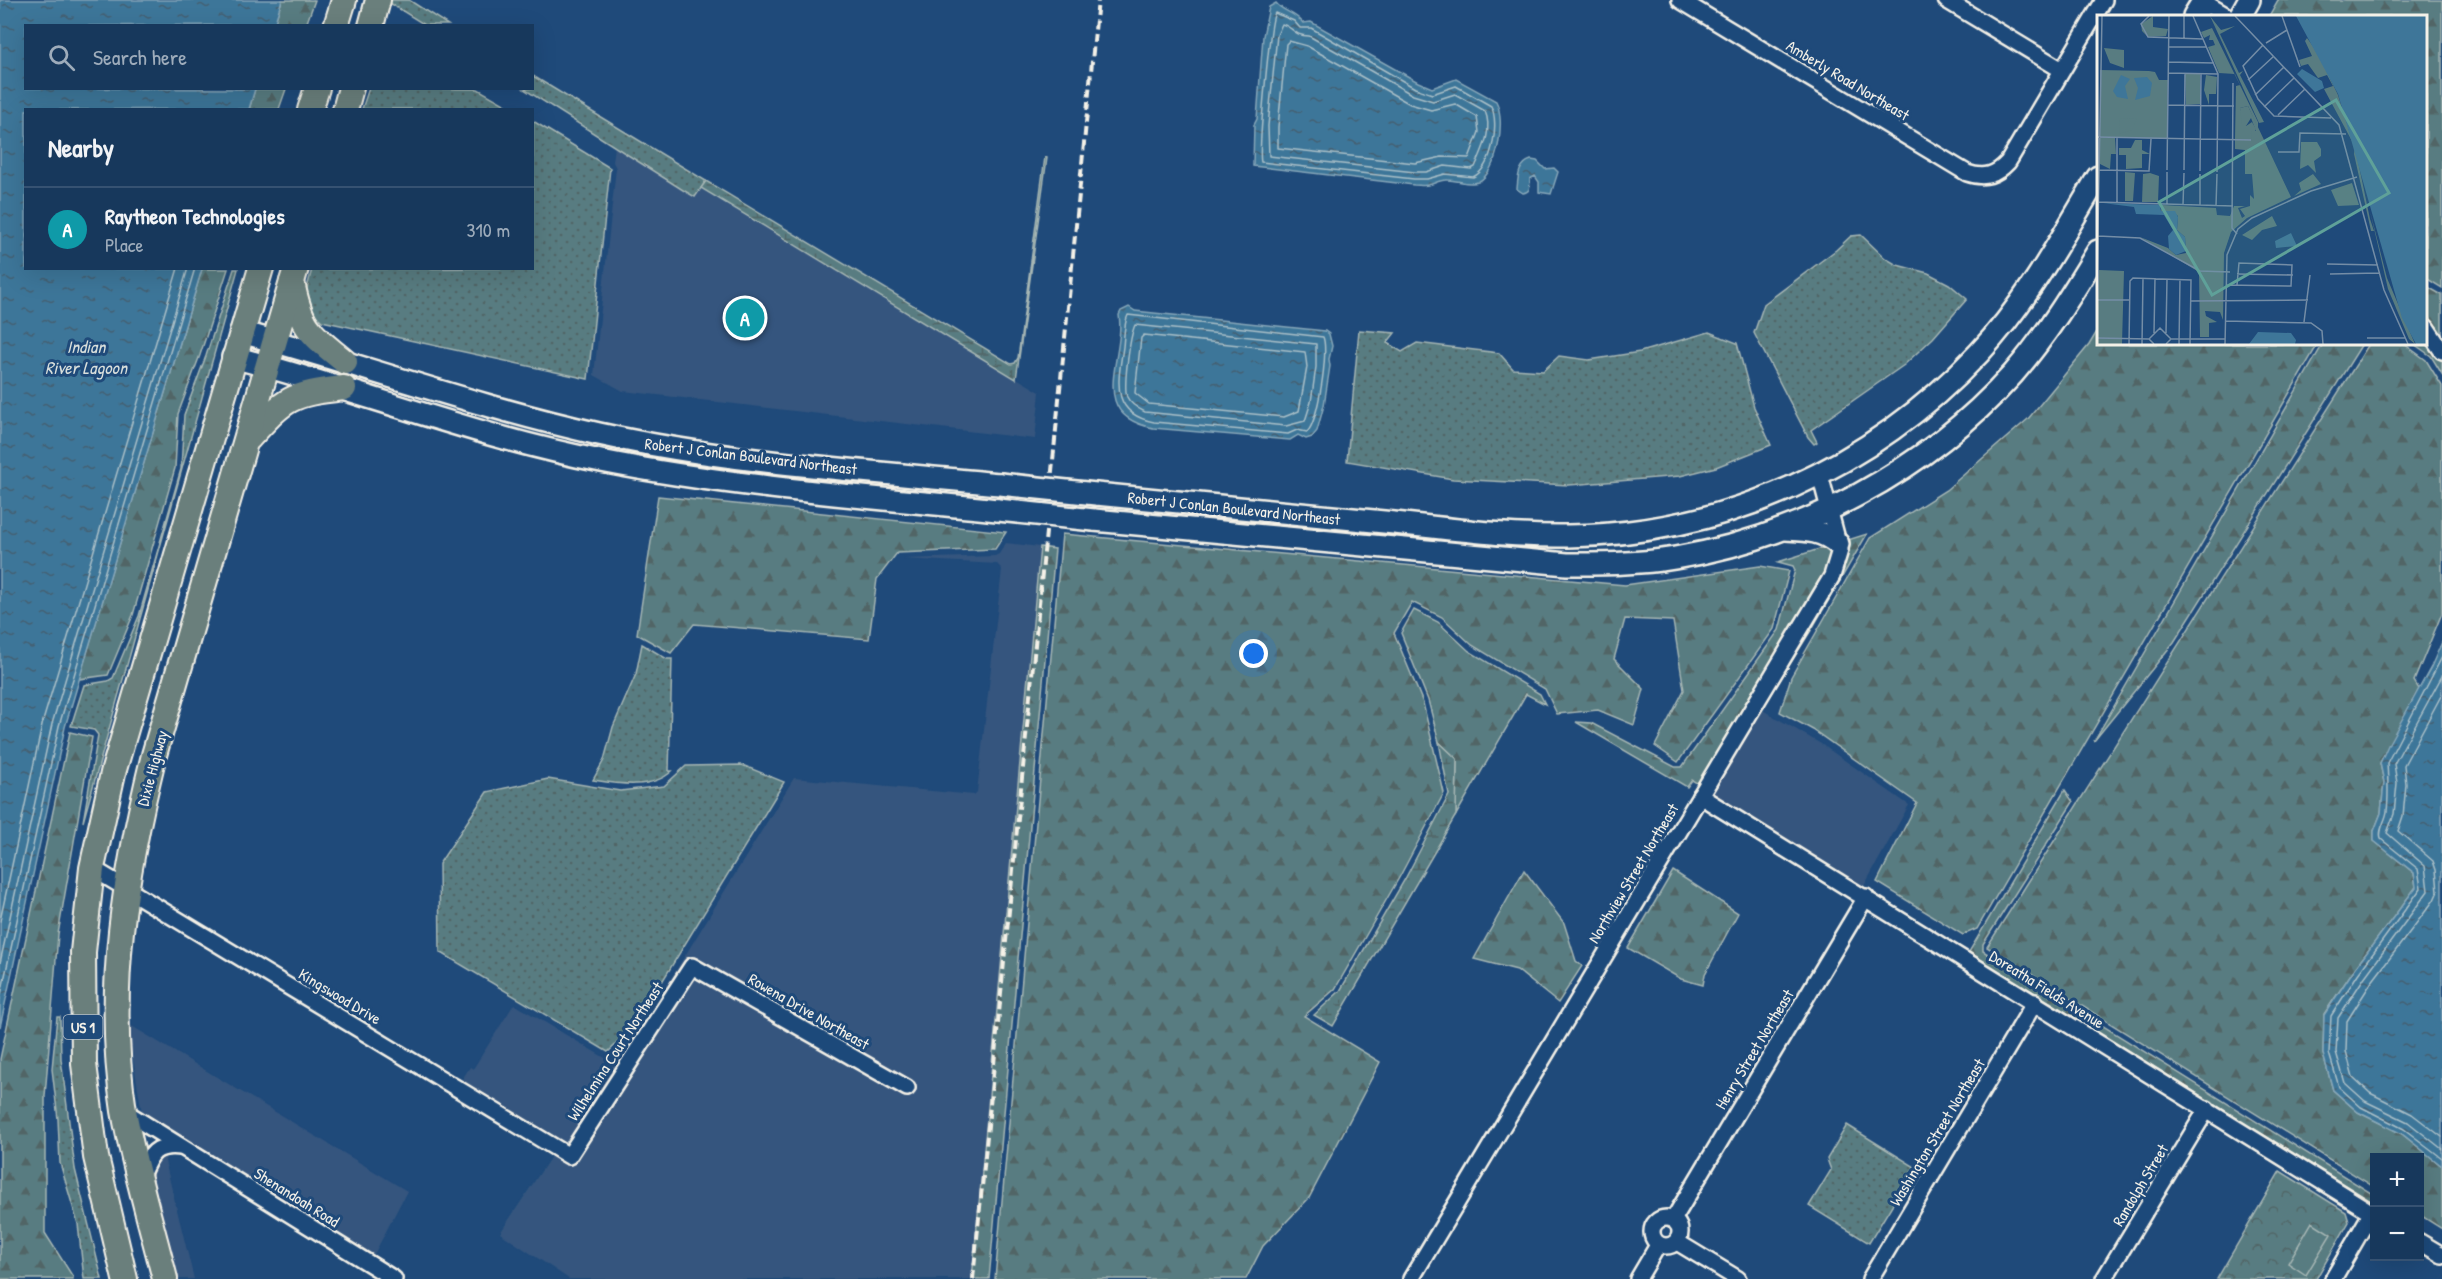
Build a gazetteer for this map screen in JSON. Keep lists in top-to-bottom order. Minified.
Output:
{"streets":{"main road":["Robert J Conlan Boulevard Northeast","Dixie Highway","US 1"],"street":["Amberly Road Northeast","Northview Street Northeast","Doreatha Fields Avenue","Kingswood Drive","Rowena Drive Northeast","Henry Street Northeast","Wilhelmina Court Northeast","Washington Street Northeast","Randolph Street","Shenandoah Road"]},"crossings":[["Robert J Conlan Boulevard Northeast","Dixie Highway"],["Robert J Conlan Boulevard Northeast","Northview Street Northeast"],["Robert J Conlan Boulevard Northeast","US 1"],["Dixie Highway","Kingswood Drive"],["Dixie Highway","Shenandoah Road"],["Northview Street Northeast","Doreatha Fields Avenue"],["Doreatha Fields Avenue","Henry Street Northeast"],["Doreatha Fields Avenue","Washington Street Northeast"],["Doreatha Fields Avenue","Randolph Street"],["Kingswood Drive","US 1"],["Kingswood Drive","Wilhelmina Court Northeast"],["Rowena Drive Northeast","Wilhelmina Court Northeast"]],"water":["Indian River Lagoon"],"page":{"search":"Search here","heading":"Nearby","list":[{"mark":"A","name":"Raytheon Technologies","note":"Place","value":"310 m"}],"pins":"A","map_buttons":["+","−"]}}
